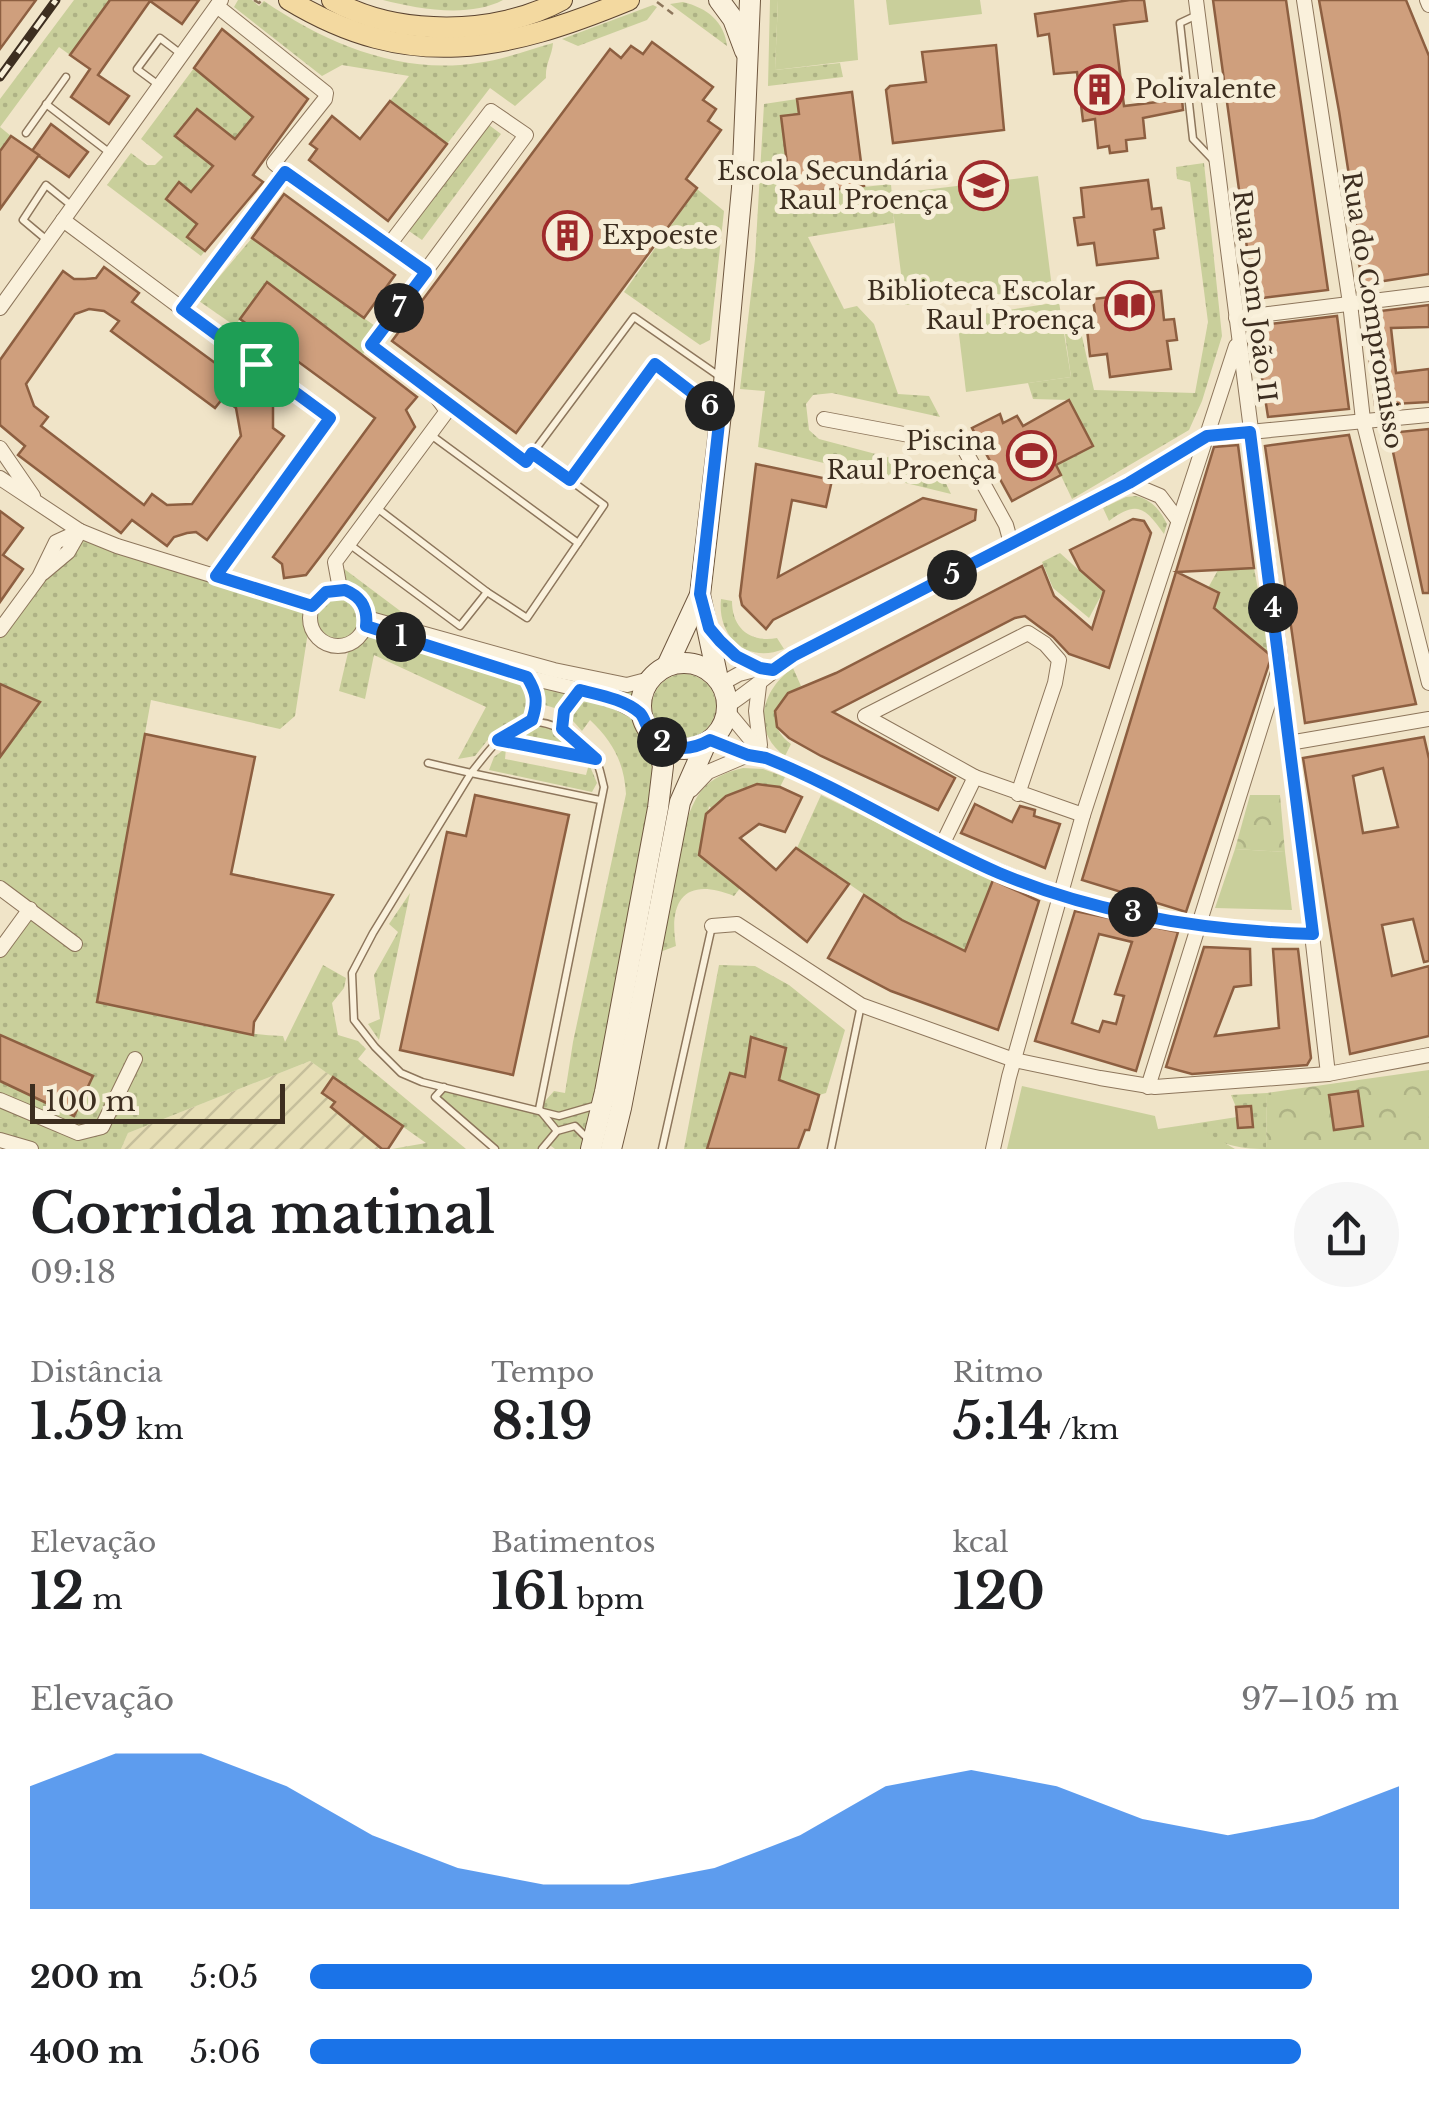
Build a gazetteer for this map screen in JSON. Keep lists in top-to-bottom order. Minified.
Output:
{"streets":{"street":["Rua Dom João II","Rua do Compromisso"]},"places":{"building":["Polivalente","Expoeste"],"school or university":["Escola Secundária Raul Proença"],"library":["Biblioteca Escolar Raul Proença"],"sports":["Piscina Raul Proença"]},"scale_bar":"100 m","page":{"pins":["7","6","5","4","1","2","3"],"scale":"100 m","heading":["Corrida matinal","09:18"],"stats":[["Distância","1.59 km"],["Tempo","8:19"],["Ritmo","5:14 /km"],["Elevação","12 m"],["Batimentos","161 bpm"],["kcal","120"]],"chart":["Elevação","97–105 m"],"list":[{"name":"200 m","note":"5:05"},{"name":"400 m","note":"5:06"}]}}
